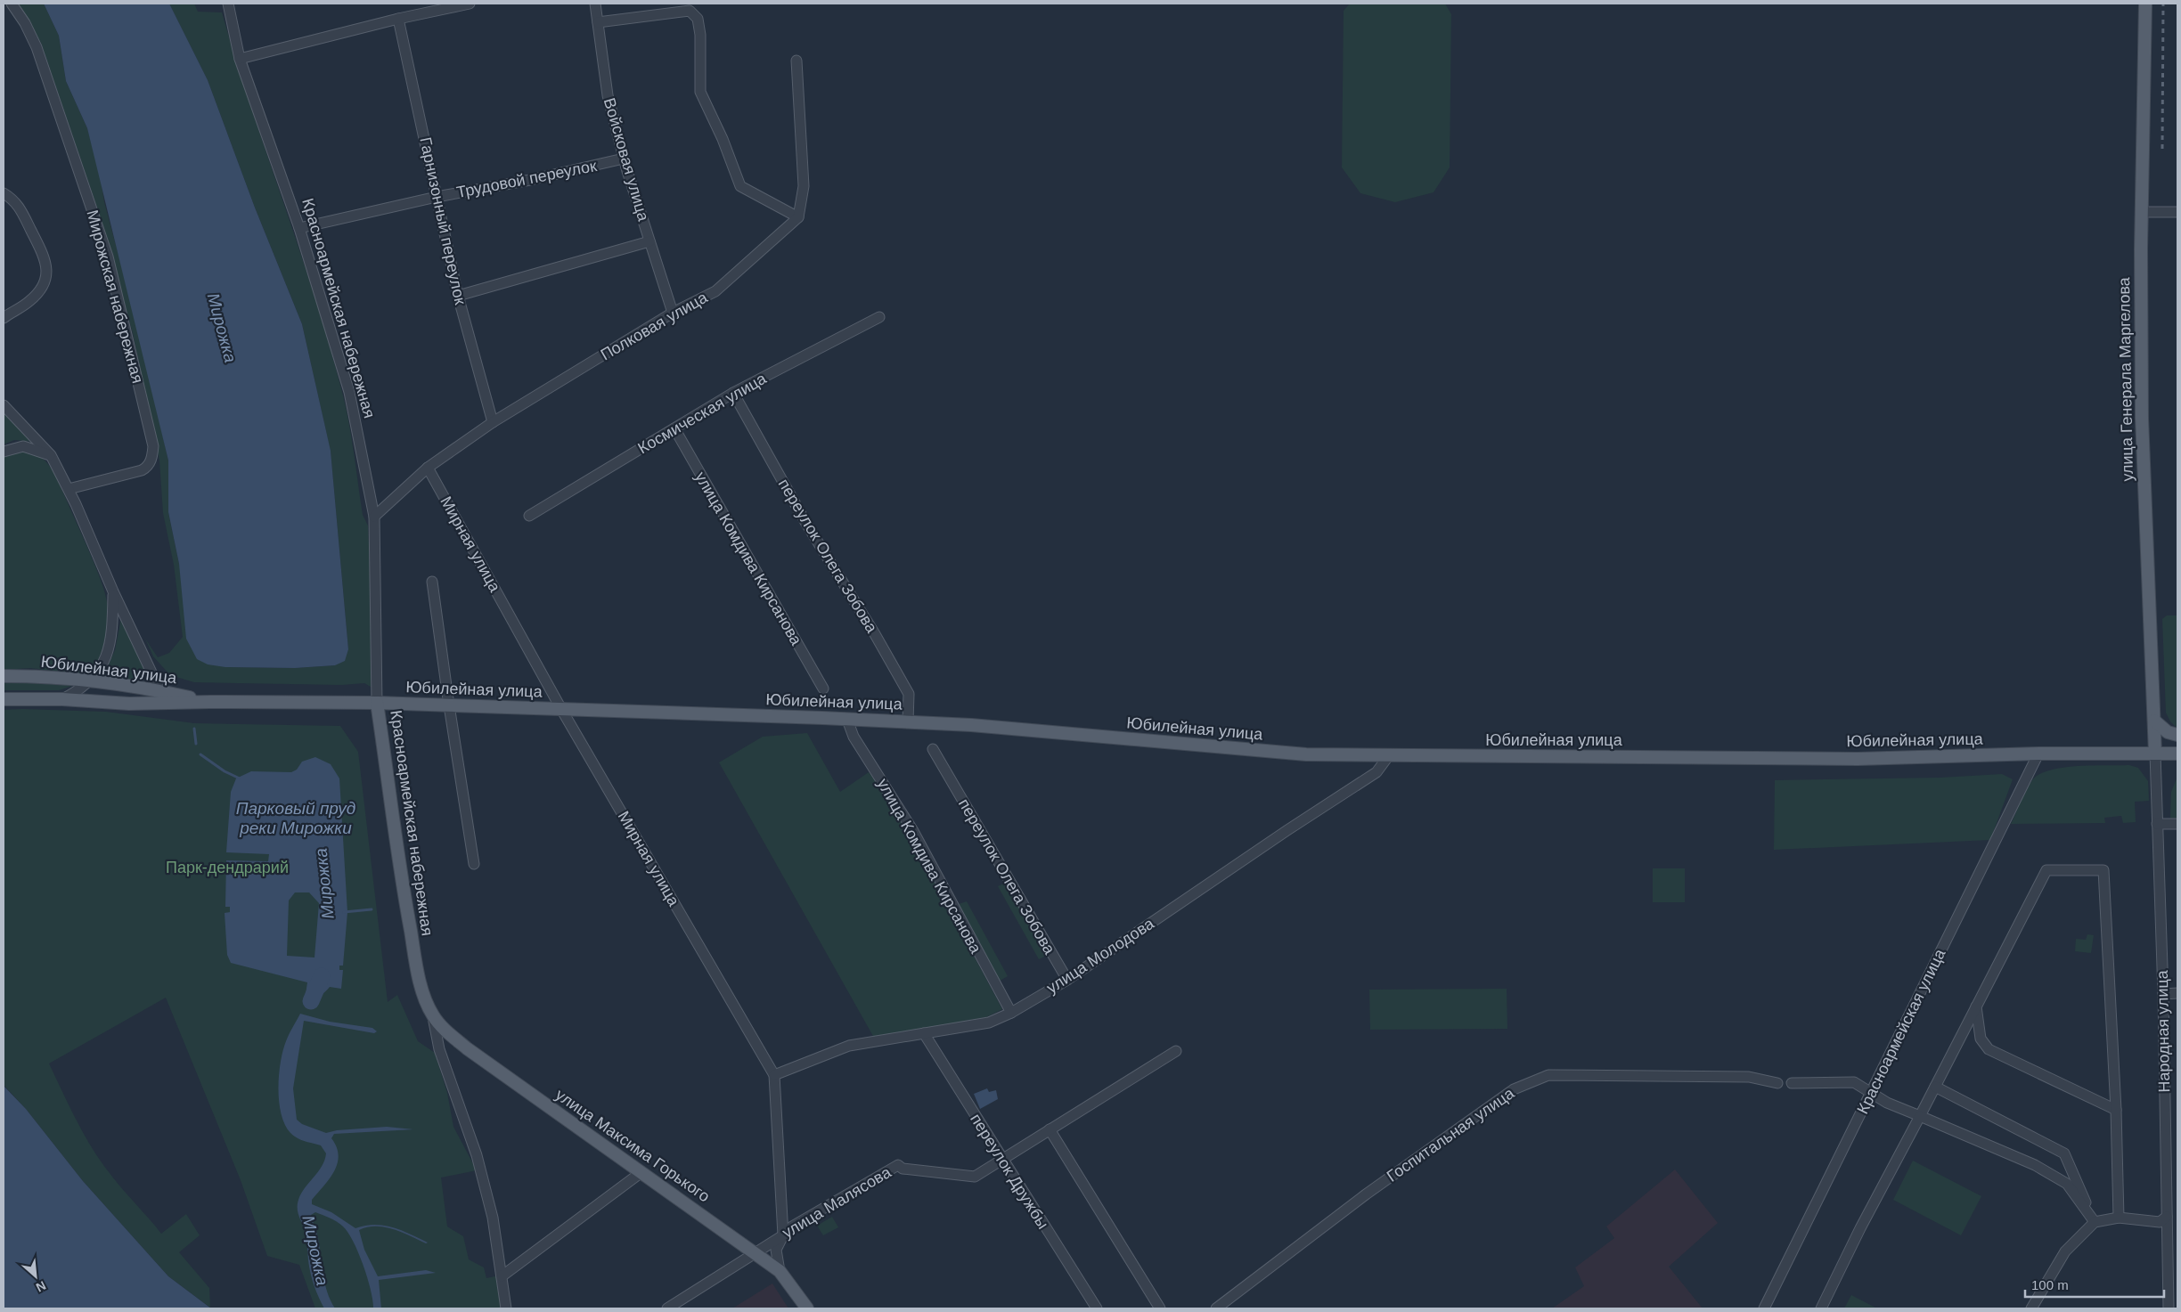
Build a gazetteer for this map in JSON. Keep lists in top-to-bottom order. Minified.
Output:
{"streets":{"main road":["Красноармейская набережная","улица Генерала Маргелова","Юбилейная улица","улица Максима Горького"],"street":["Войсковая улица","Трудовой переулок","Гарнизонный переулок","Мирожская набережная","Полковая улица","Космическая улица","Мирная улица","переулок Олега Зобова","улица Комдива Кирсанова","улица Молодова","Красноармейская улица","Народная улица","Госпитальная улица","переулок Дружбы","улица Малясова"]},"crossings":[["Войсковая улица","Трудовой переулок"],["Войсковая улица","Полковая улица"],["Трудовой переулок","Гарнизонный переулок"],["Трудовой переулок","Красноармейская набережная"],["Гарнизонный переулок","Полковая улица"],["Красноармейская набережная","Полковая улица"],["Красноармейская набережная","Юбилейная улица"],["Красноармейская набережная","улица Максима Горького"],["Полковая улица","Мирная улица"],["улица Генерала Маргелова","Юбилейная улица"],["улица Генерала Маргелова","Народная улица"],["Космическая улица","переулок Олега Зобова"],["Космическая улица","улица Комдива Кирсанова"],["Мирная улица","Юбилейная улица"],["Мирная улица","улица Молодова"],["Мирная улица","улица Максима Горького"],["Мирная улица","улица Малясова"],["переулок Олега Зобова","Юбилейная улица"],["переулок Олега Зобова","улица Молодова"],["улица Комдива Кирсанова","Юбилейная улица"],["улица Комдива Кирсанова","улица Молодова"],["Юбилейная улица","улица Молодова"],["Юбилейная улица","Красноармейская улица"],["Юбилейная улица","Народная улица"],["улица Молодова","переулок Дружбы"],["улица Максима Горького","улица Малясова"],["переулок Дружбы","улица Малясова"]],"water":["Мирожка","Парковый пруд реки Мирожки"],"parks":["Парк-дендрарий"],"scale_bar":"100 m","north":"bottom right"}
